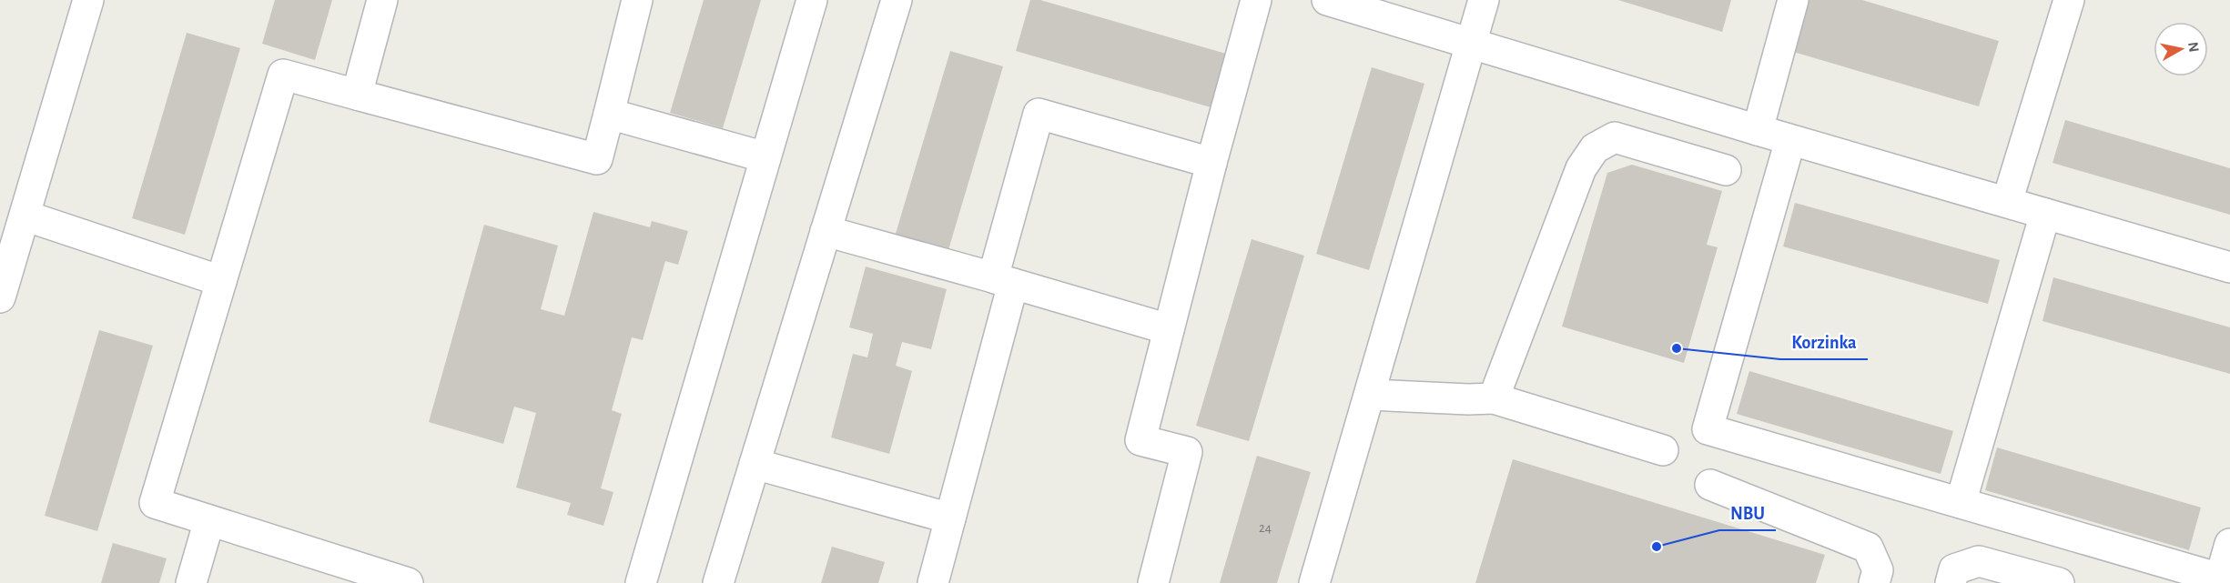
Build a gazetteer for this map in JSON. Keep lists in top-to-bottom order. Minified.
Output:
{"places":["Korzinka","NBU"],"house_numbers":["24"],"north":"right"}
